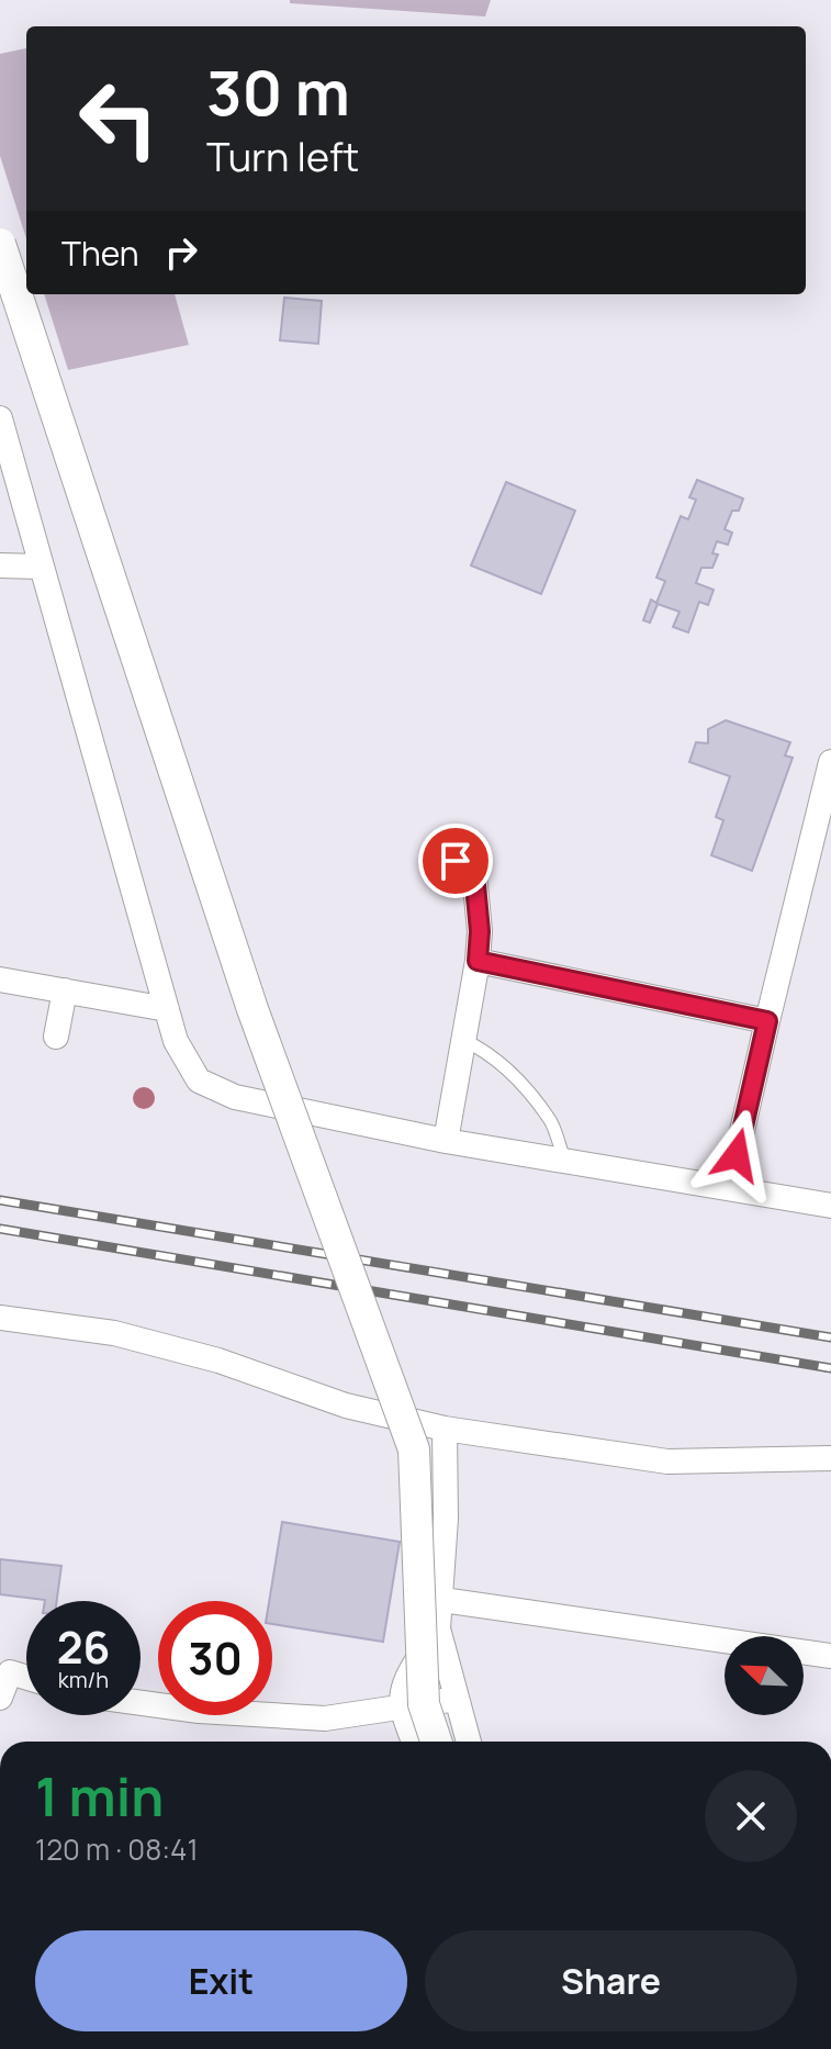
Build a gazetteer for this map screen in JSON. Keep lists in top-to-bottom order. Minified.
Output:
{"north":"top left","page":{"turn":["30 m","Turn left"],"then":"Then","speed":"26 km/h","limit":"30","heading":["1 min","120 m · 08:41"],"buttons":["Exit","Share"]}}
